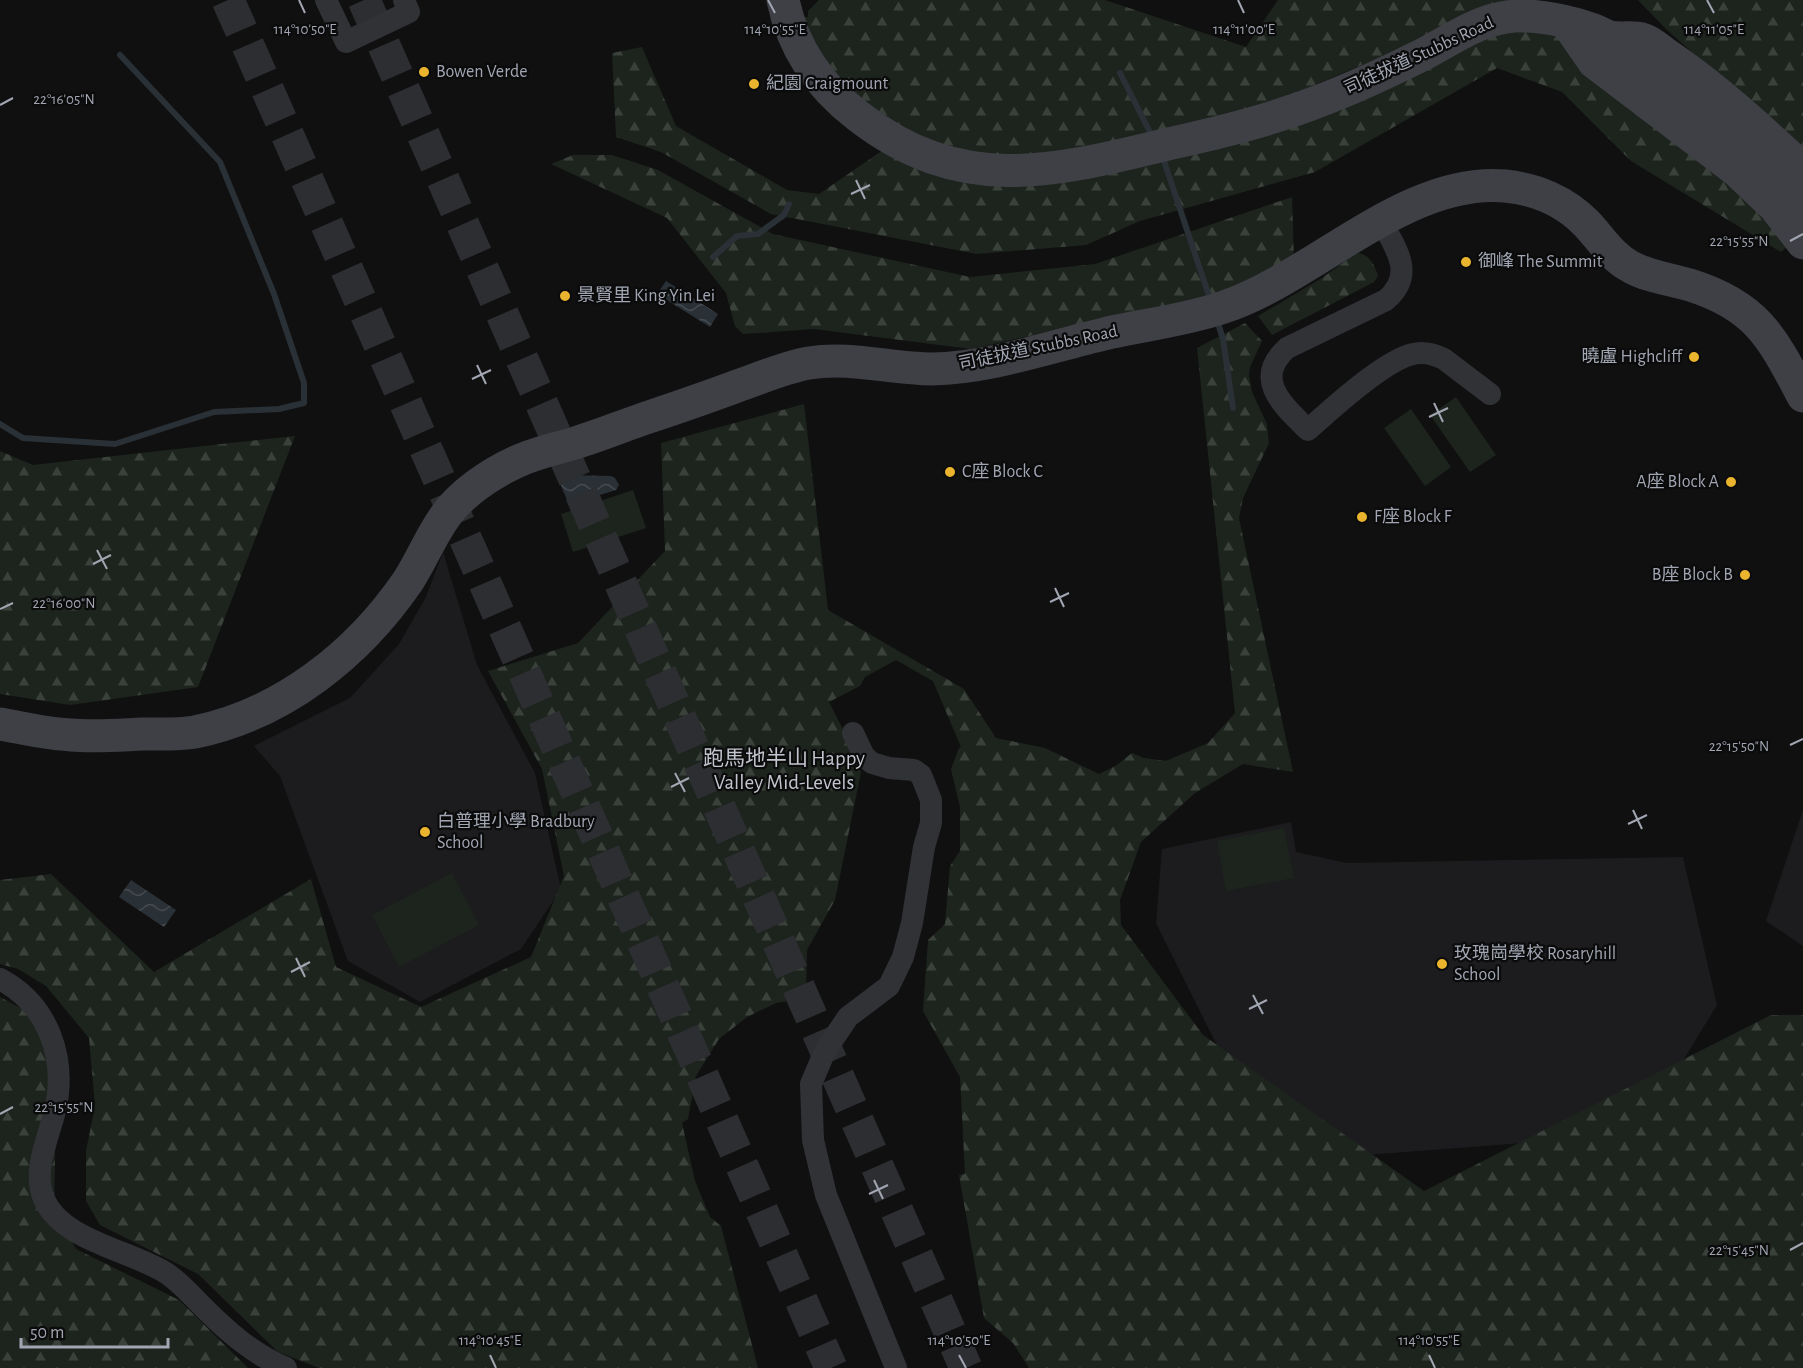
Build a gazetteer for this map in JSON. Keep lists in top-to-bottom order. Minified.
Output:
{"streets":{"main road":["司徒拔道 Stubbs Road"]},"districts":["跑馬地半山 Happy Valley Mid-Levels"],"places":["Bowen Verde","紀園 Craigmount","御峰 The Summit","景賢里 King Yin Lei","曉盧 Highcliff","C座 Block C","A座 Block A","F座 Block F","B座 Block B","白普理小學 Bradbury School","玫瑰崗學校 Rosaryhill School"],"scale_bar":"50 m","coordinates":["114°10'50\"E","114°10'55\"E","114°11'00\"E","114°11'05\"E","22°16'05\"N","22°15'55\"N","22°16'00\"N","22°15'50\"N","22°15'45\"N","114°10'45\"E"]}
